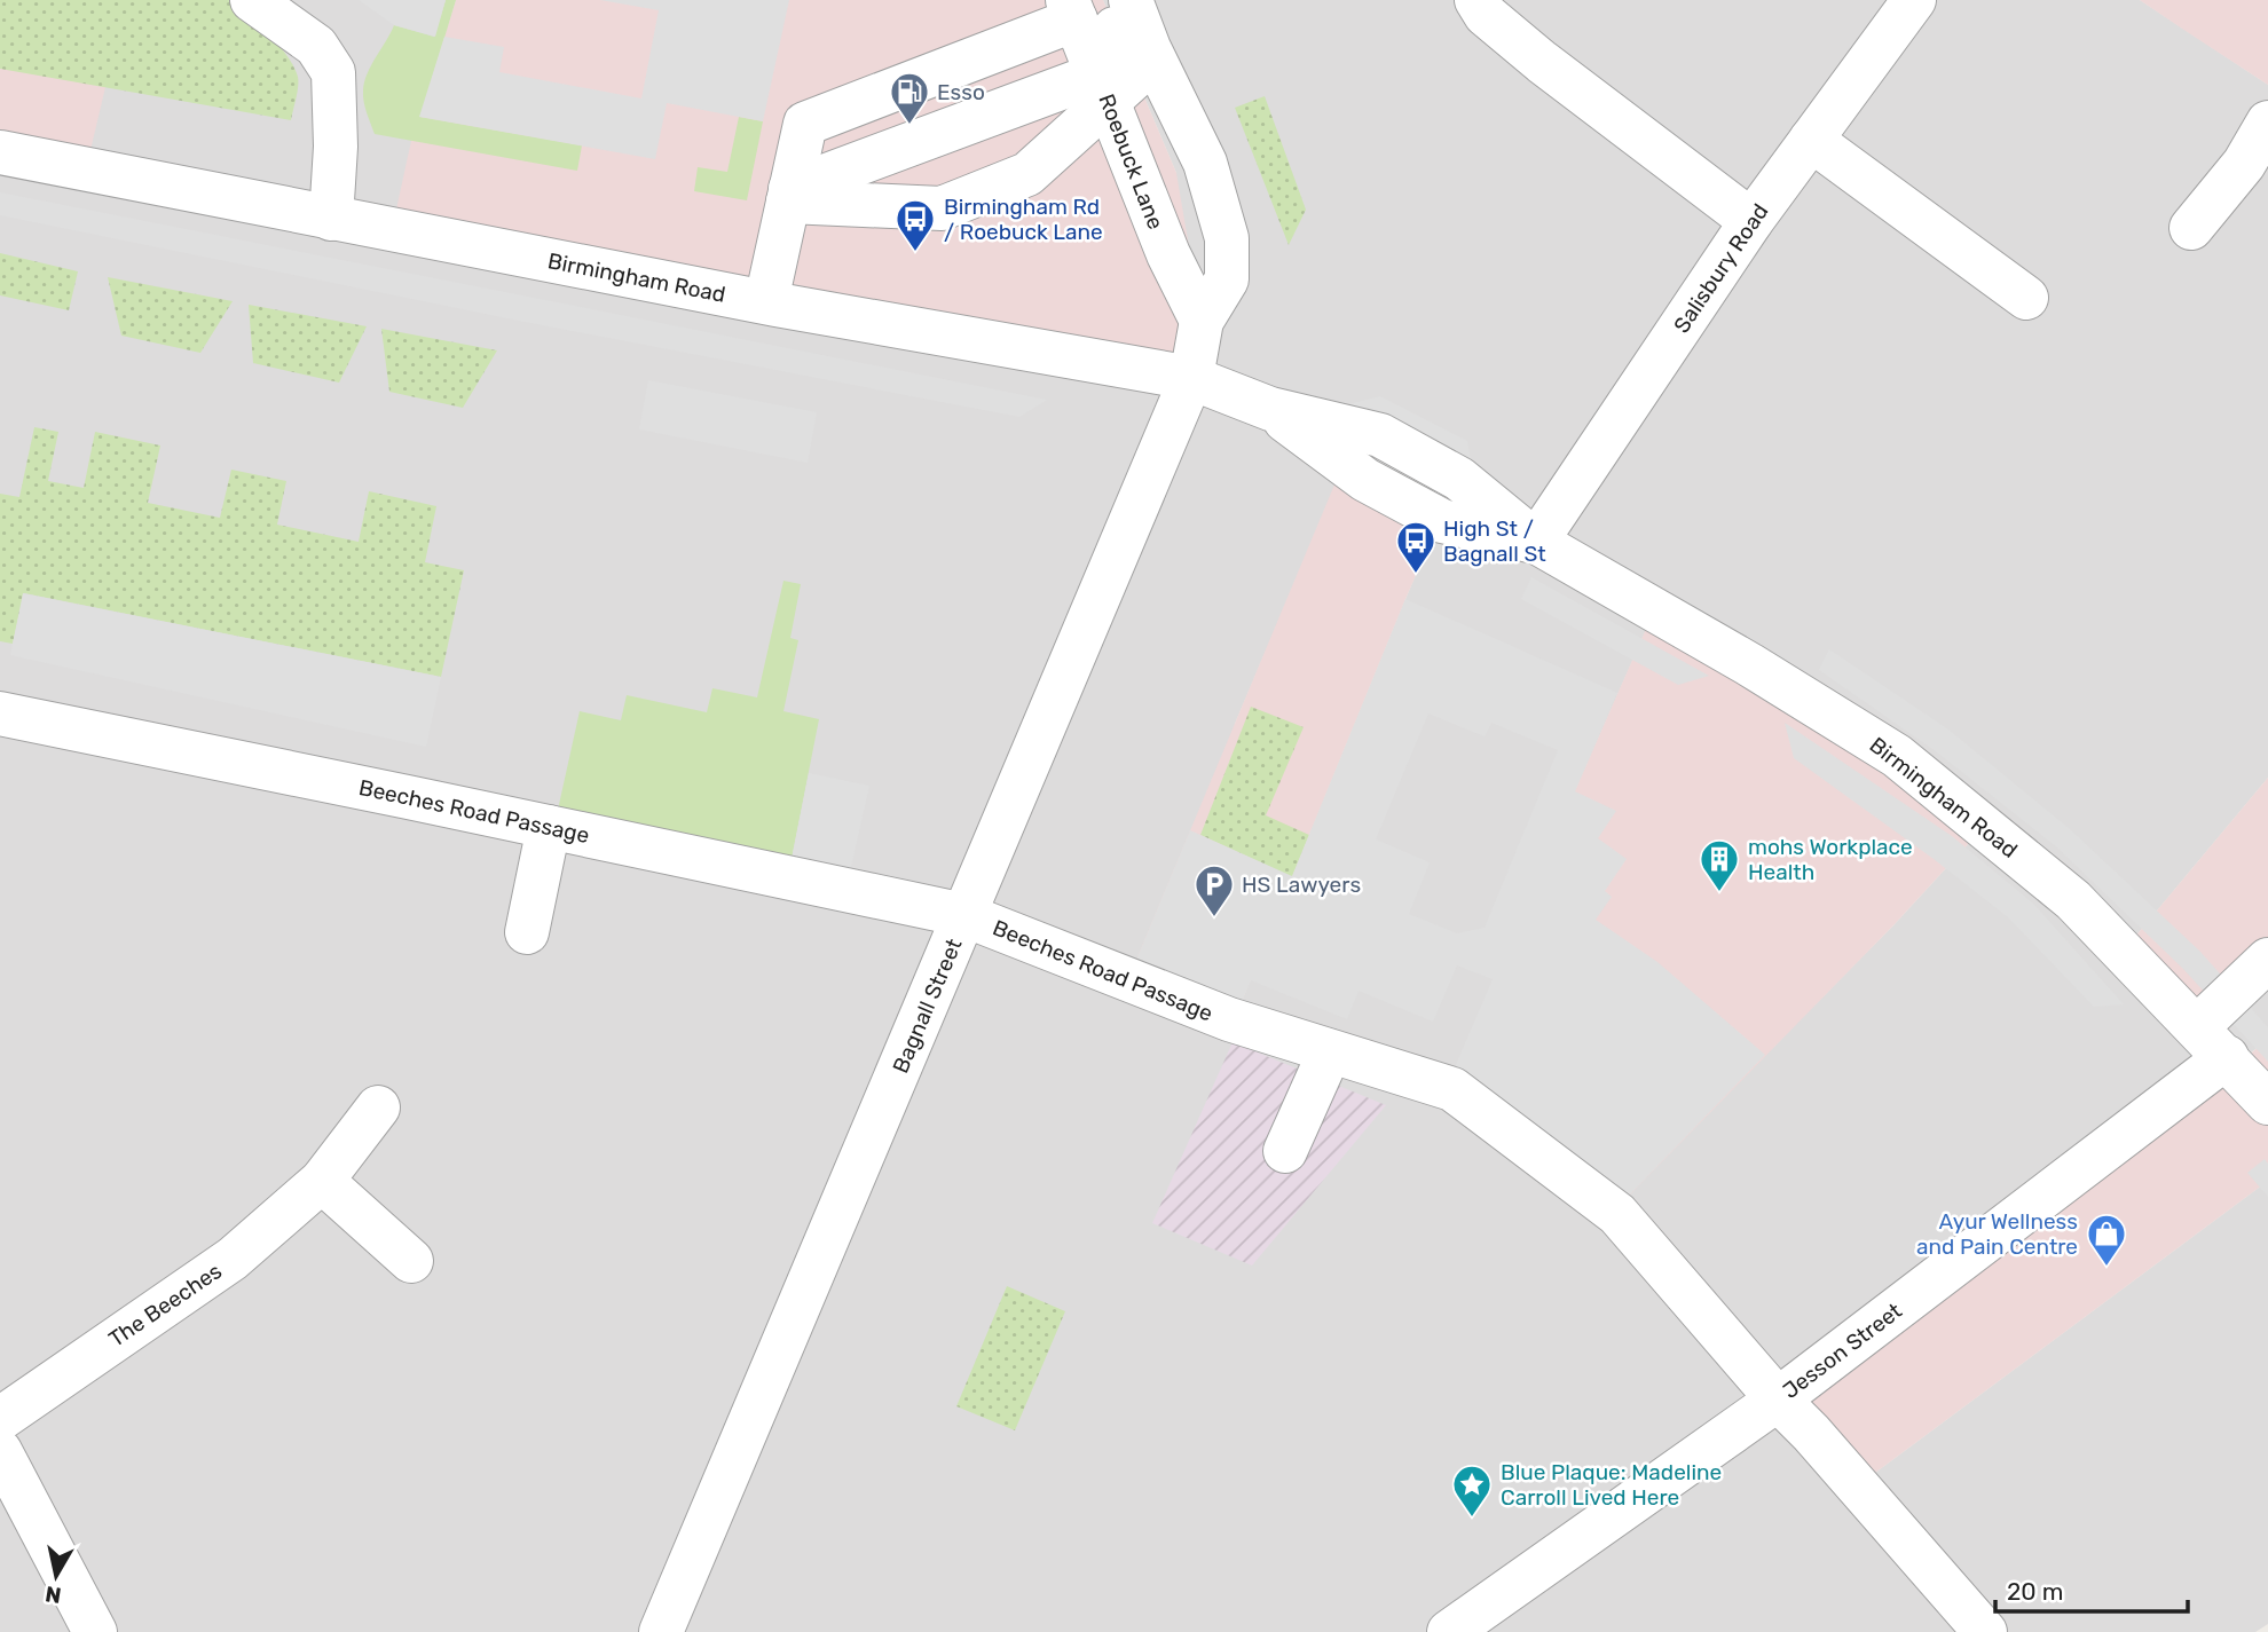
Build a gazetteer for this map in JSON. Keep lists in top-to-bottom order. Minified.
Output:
{"streets":{"street":["Roebuck Lane","Salisbury Road","Birmingham Road","Beeches Road Passage","Bagnall Street","The Beeches","Jesson Street"]},"crossings":[["Salisbury Road","Birmingham Road"],["Birmingham Road","Bagnall Street"],["Birmingham Road","Jesson Street"],["Beeches Road Passage","Bagnall Street"],["Beeches Road Passage","Jesson Street"]],"places":{"fuel station":["Esso"],"bus stop":["Birmingham Rd / Roebuck Lane","High St / Bagnall St"],"building":["mohs Workplace Health"],"parking":["HS Lawyers"],"shop":["Ayur Wellness and Pain Centre"],"place":["Blue Plaque: Madeline Carroll Lived Here"]},"scale_bar":"20 m","north":"bottom"}
